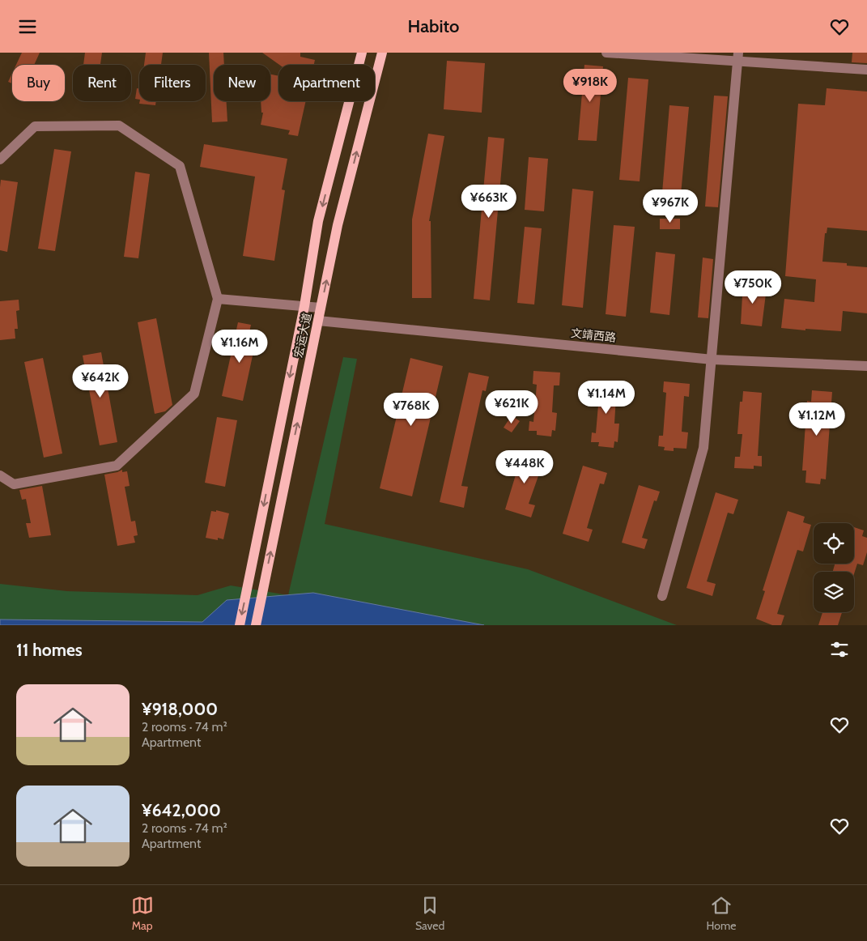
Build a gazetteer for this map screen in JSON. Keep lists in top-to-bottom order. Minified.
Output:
{"streets":{"main road":["宏运大道"],"street":["文靖西路"]},"crossings":[["宏运大道","文靖西路"]],"page":{"header":"Habito","chip":["Buy","Rent","Filters","New","Apartment"],"price":["¥918K","¥663K","¥967K","¥750K","¥1.16M","¥642K","¥1.14M","¥621K","¥768K","¥1.12M","¥448K"],"heading":"11 homes","list":[{"name":"¥918,000","note":"2 rooms · 74 m² · Apartment"},{"name":"¥642,000","note":"2 rooms · 74 m² · Apartment"}],"tabs":["Map","Saved","Home"]}}
